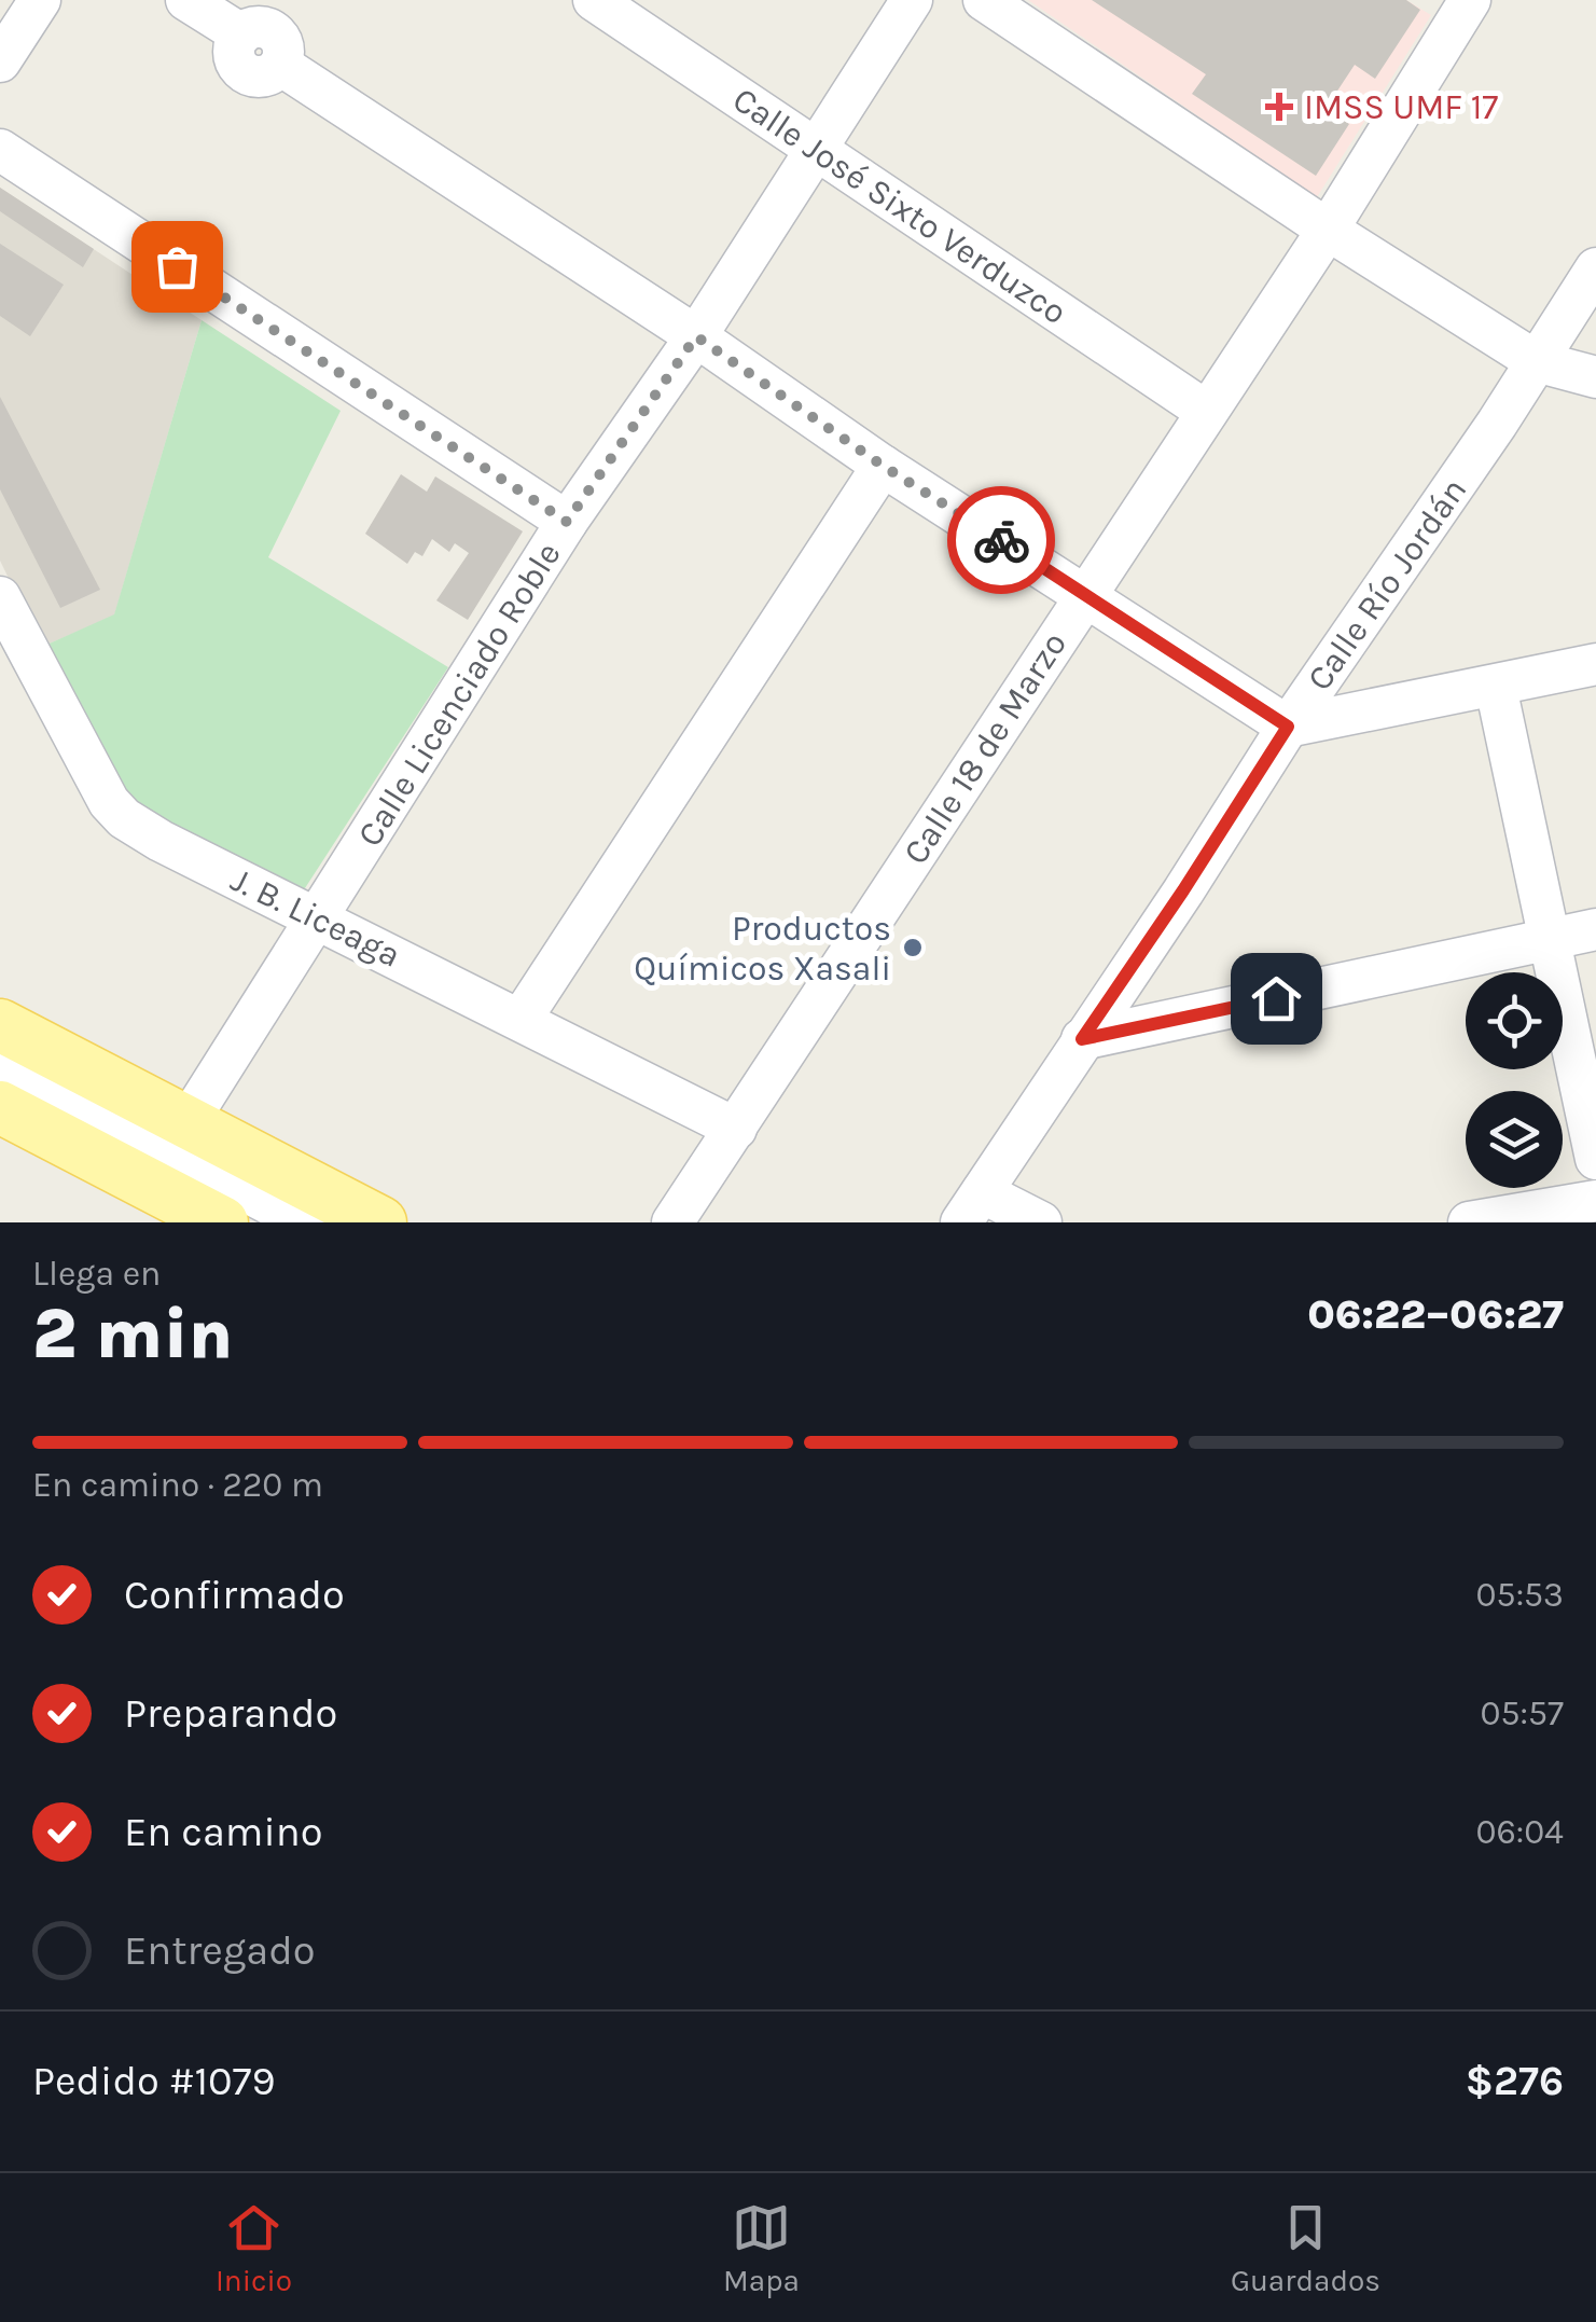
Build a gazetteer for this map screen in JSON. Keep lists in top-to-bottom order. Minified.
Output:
{"streets":{"street":["Calle José Sixto Verduzco","Calle Río Jordán","Calle Licenciado Roble","Calle 18 de Marzo","J. B. Liceaga"]},"crossings":[["Calle José Sixto Verduzco","Calle Licenciado Roble"],["Calle José Sixto Verduzco","Calle 18 de Marzo"],["Calle Licenciado Roble","J. B. Liceaga"],["Calle 18 de Marzo","J. B. Liceaga"]],"places":{"health":["IMSS UMF 17"],"other":["Productos Químicos Xasali"]},"page":{"heading":["2 min","Llega en","06:22–06:27"],"panel":["Pedido #1079","$276"],"bar":"En camino · 220 m","list":[["Confirmado","05:53"],["Preparando","05:57"],["En camino","06:04"],"Entregado"],"tabs":["Inicio","Mapa","Guardados"]}}
